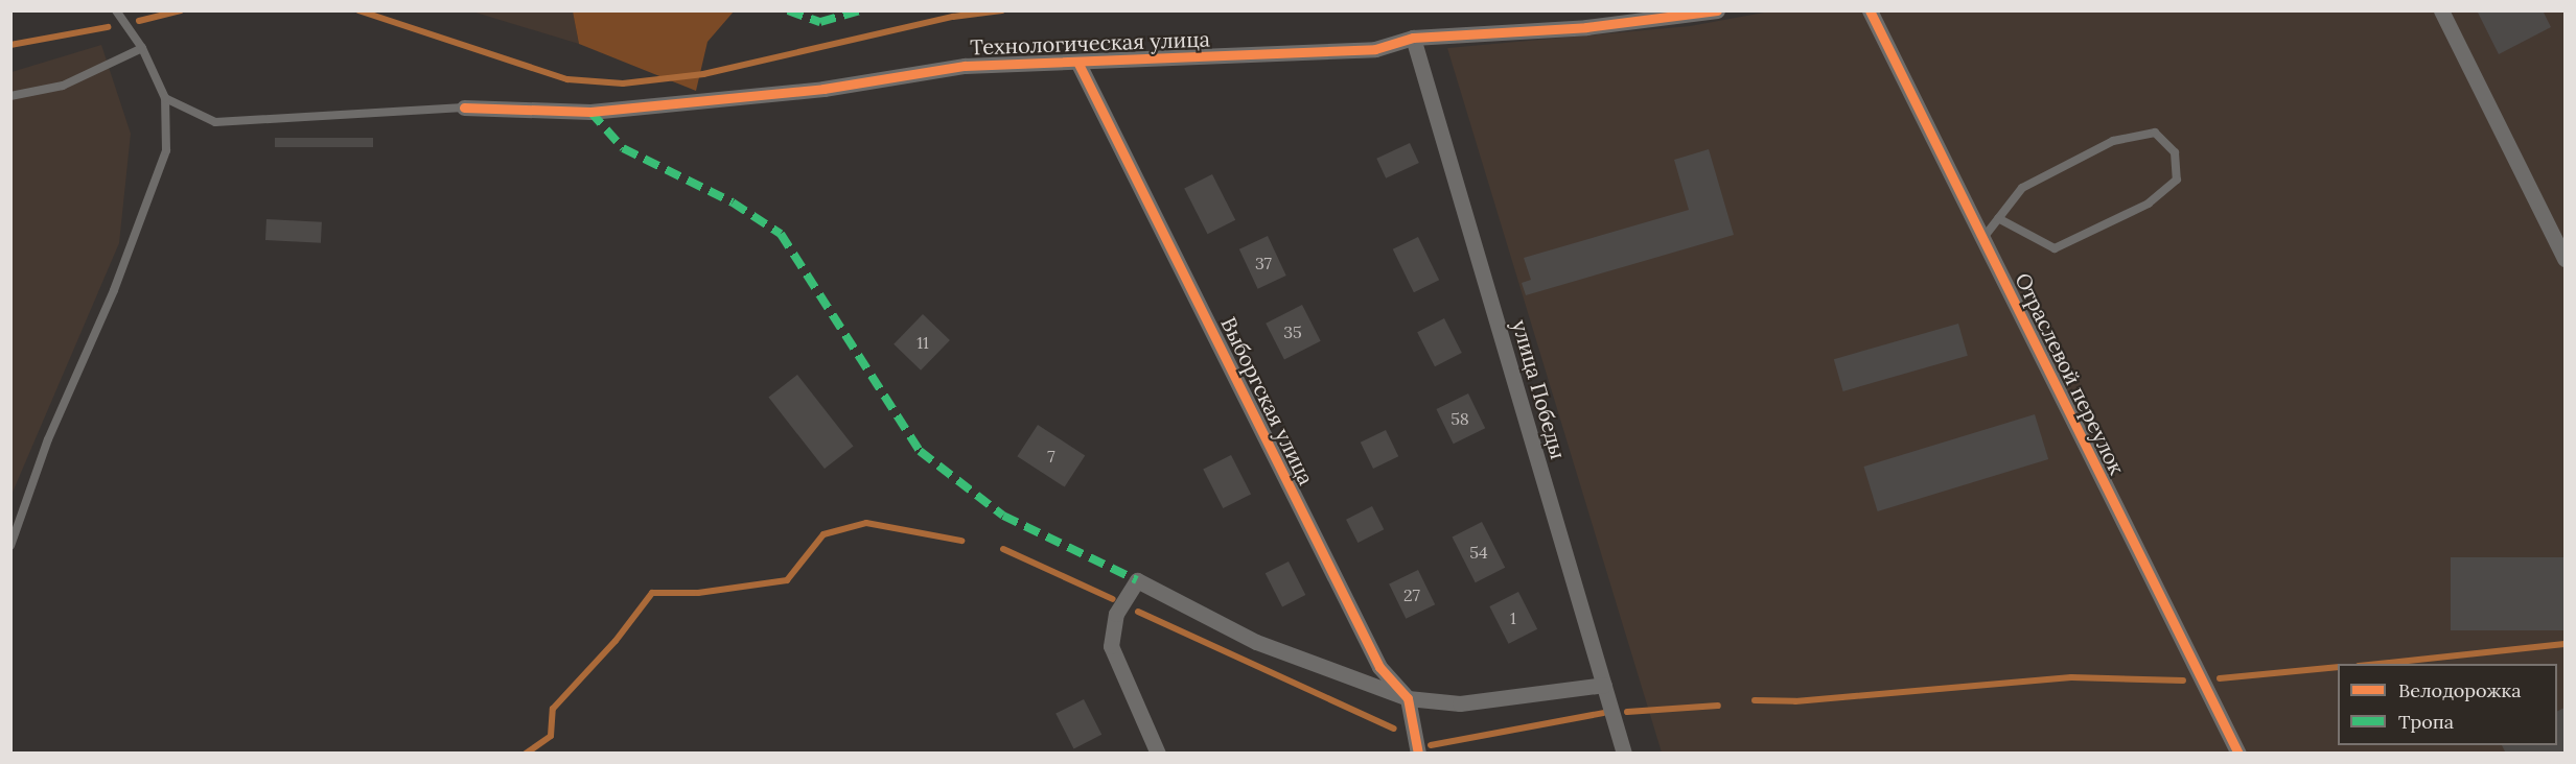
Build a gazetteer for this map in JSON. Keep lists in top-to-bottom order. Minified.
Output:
{"streets":{"street":["Технологическая улица","Отраслевой переулок","улица Победы","Выборгская улица"]},"crossings":[["Технологическая улица","улица Победы"],["Технологическая улица","Выборгская улица"]],"house_numbers":["37","35","11","58","7","54","27","1"],"legend":["Велодорожка","Тропа"]}
